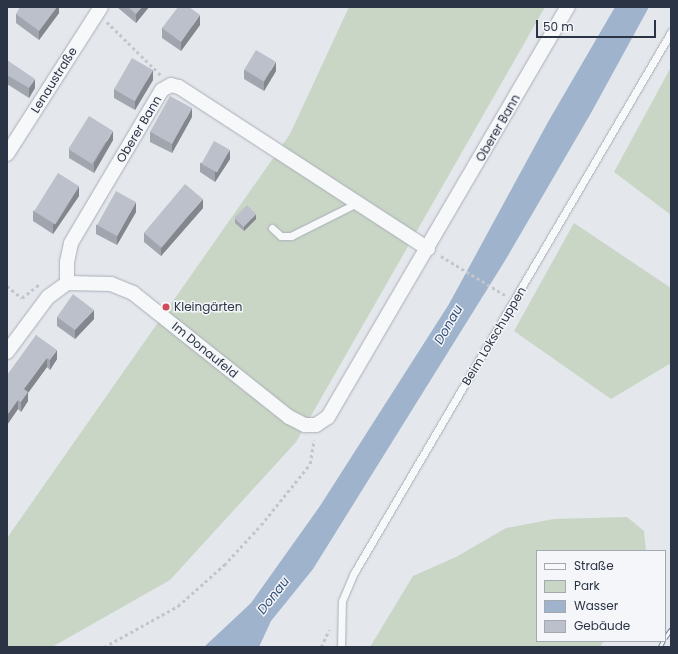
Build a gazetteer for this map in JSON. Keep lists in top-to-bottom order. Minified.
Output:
{"streets":{"street":["Lenaustraße","Oberer Bann","Im Donaufeld"],"lane":["Beim Lokschuppen"]},"crossings":[["Oberer Bann","Im Donaufeld"]],"water":["Donau"],"places":["Kleingärten"],"legend":["Straße","Park","Wasser","Gebäude"],"scale_bar":"50 m"}
